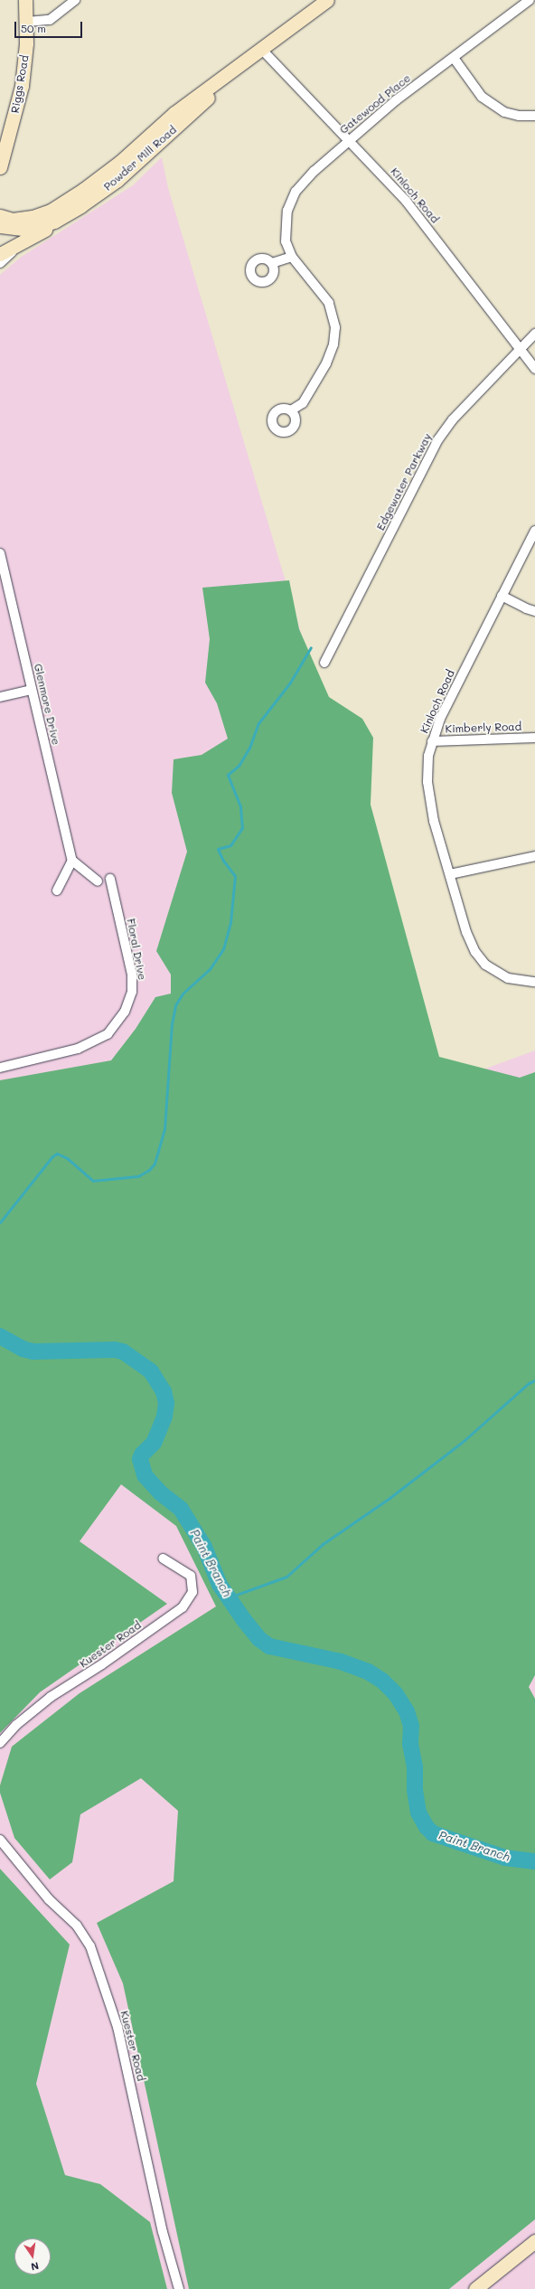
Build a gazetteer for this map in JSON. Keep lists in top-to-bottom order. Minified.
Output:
{"streets":{"main road":["Riggs Road","Powder Mill Road"],"street":["Gatewood Place","Kinloch Road","Edgewater Parkway","Glenmore Drive","Kimberly Road","Floral Drive","Kuester Road"]},"crossings":[["Gatewood Place","Kinloch Road"],["Powder Mill Road","Kinloch Road"],["Kinloch Road","Edgewater Parkway"],["Kinloch Road","Kimberly Road"]],"water":["Paint Branch"],"scale_bar":"50 m","north":"bottom"}
